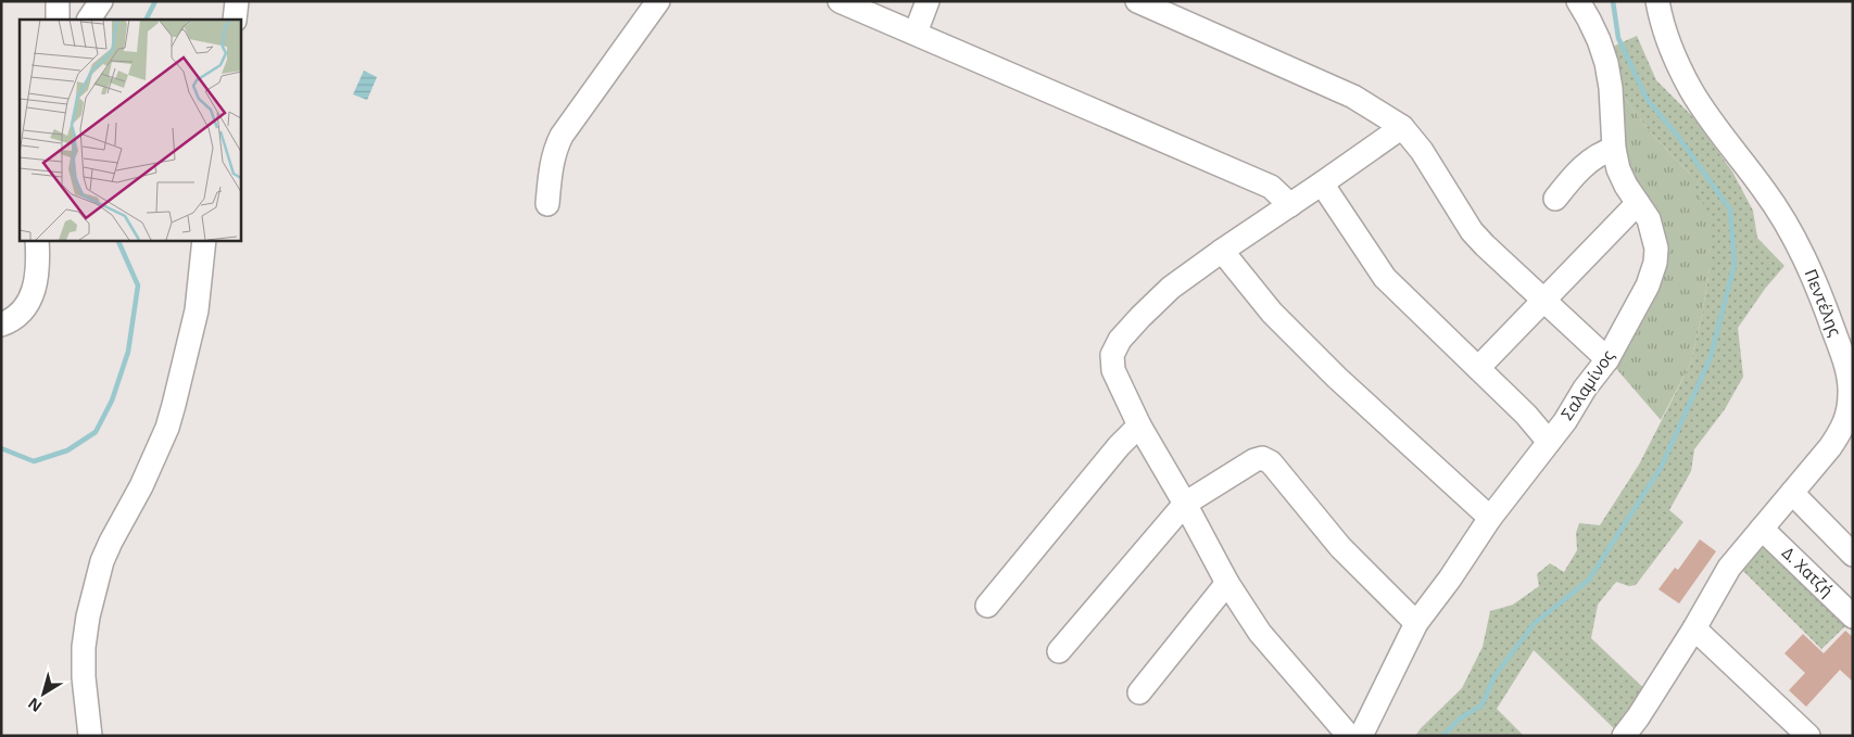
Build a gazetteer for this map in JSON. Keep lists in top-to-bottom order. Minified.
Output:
{"streets":{"street":["Πεντέλης","Σαλαμίνος","Δ. Χατζή"]},"crossings":[["Πεντέλης","Δ. Χατζή"]],"north":"bottom left"}
